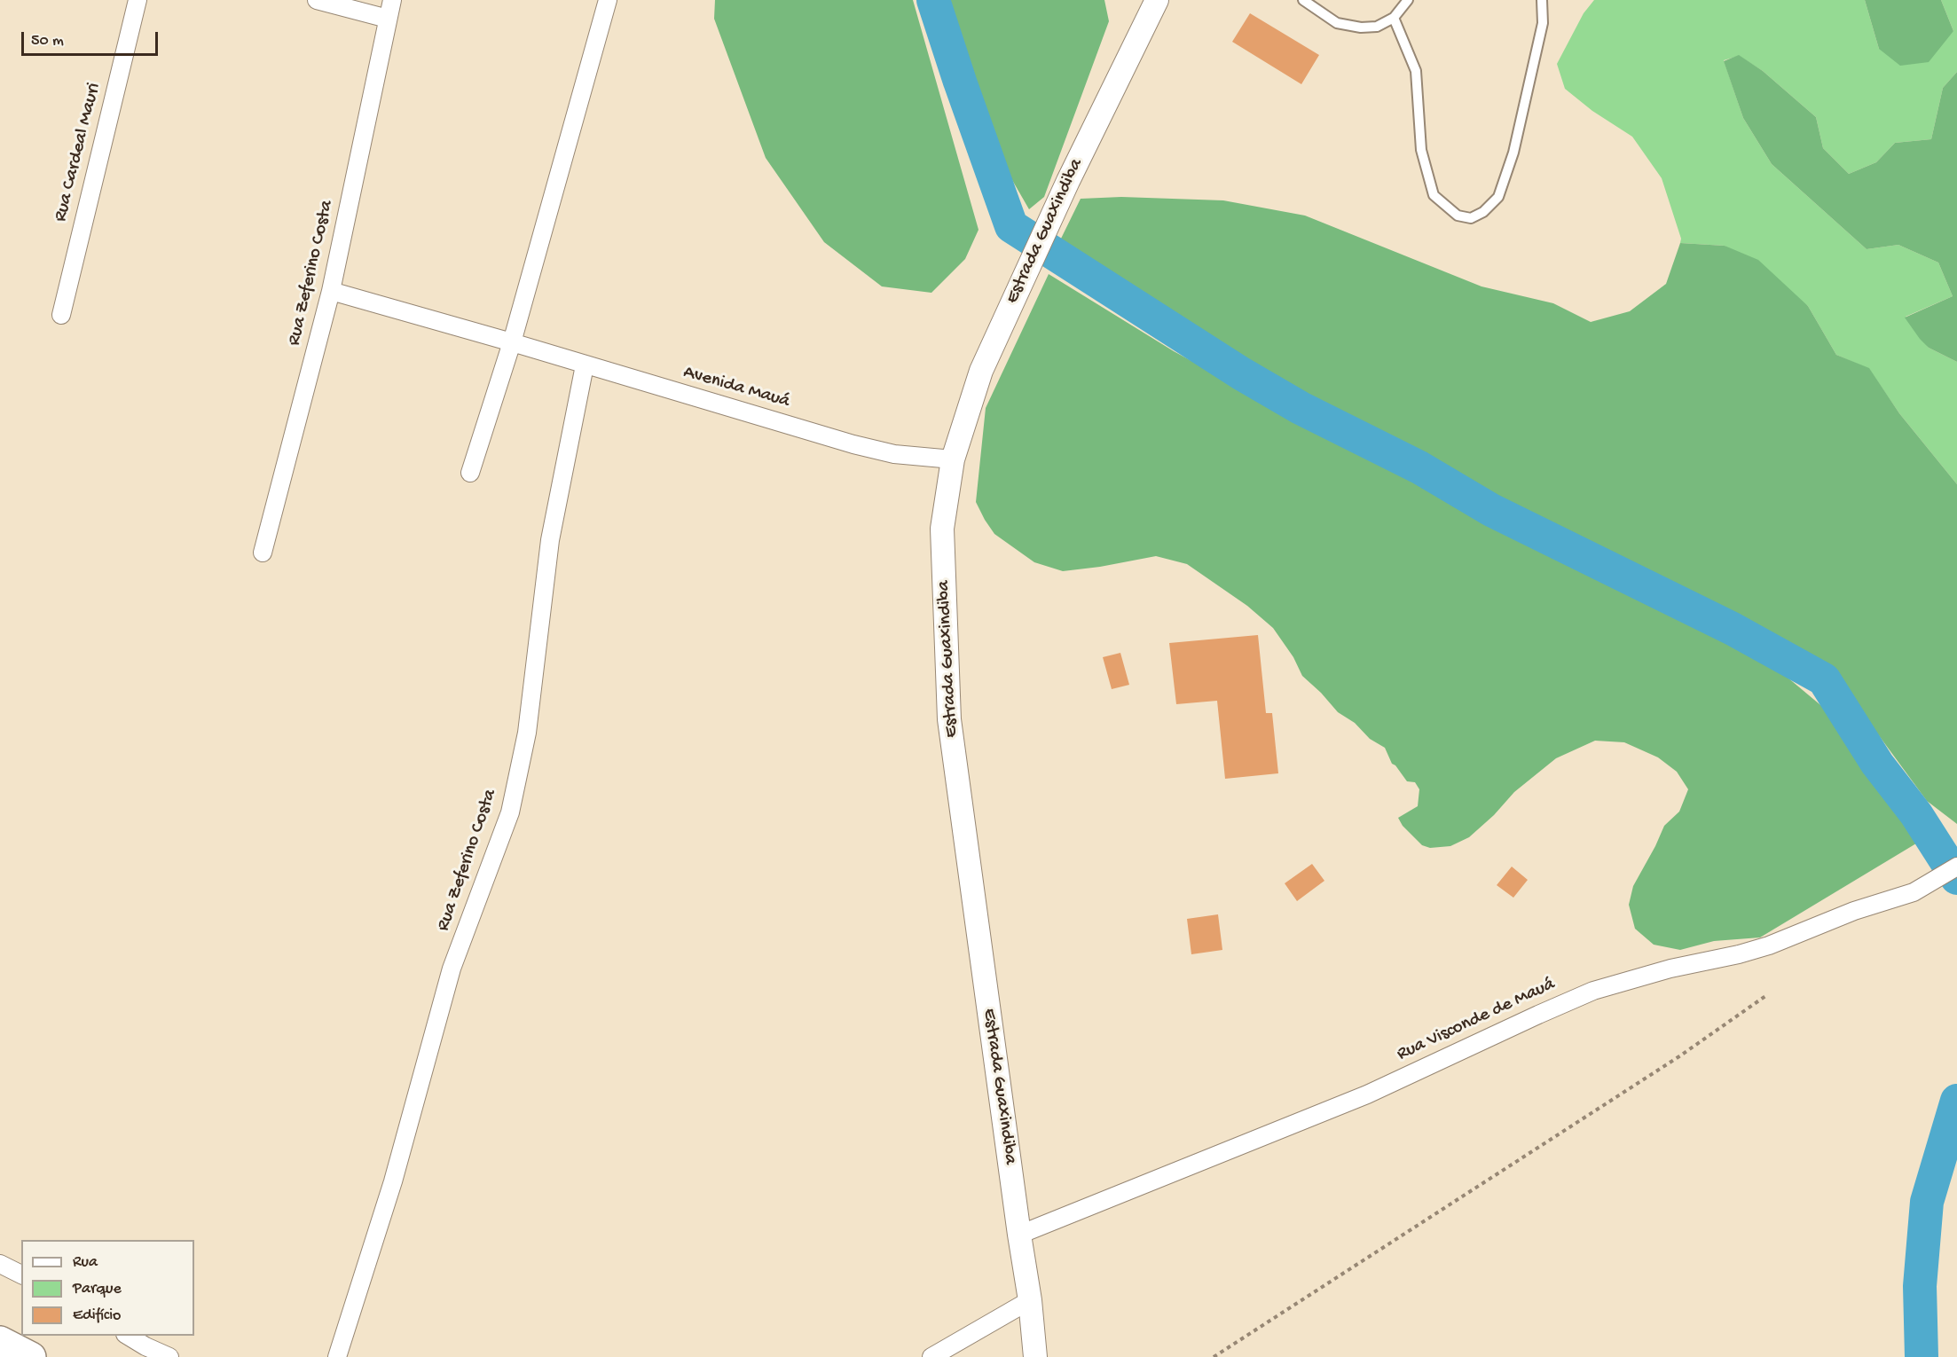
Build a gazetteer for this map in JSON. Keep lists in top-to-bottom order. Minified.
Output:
{"streets":{"street":["Rua Cardeal Mauri","Estrada Guaxindiba","Rua Zeferino Costa","Avenida Mauá","Rua Visconde de Mauá"]},"crossings":[["Estrada Guaxindiba","Avenida Mauá"],["Estrada Guaxindiba","Rua Visconde de Mauá"],["Rua Zeferino Costa","Avenida Mauá"]],"legend":["Rua","Parque","Edifício"],"scale_bar":"50 m"}
